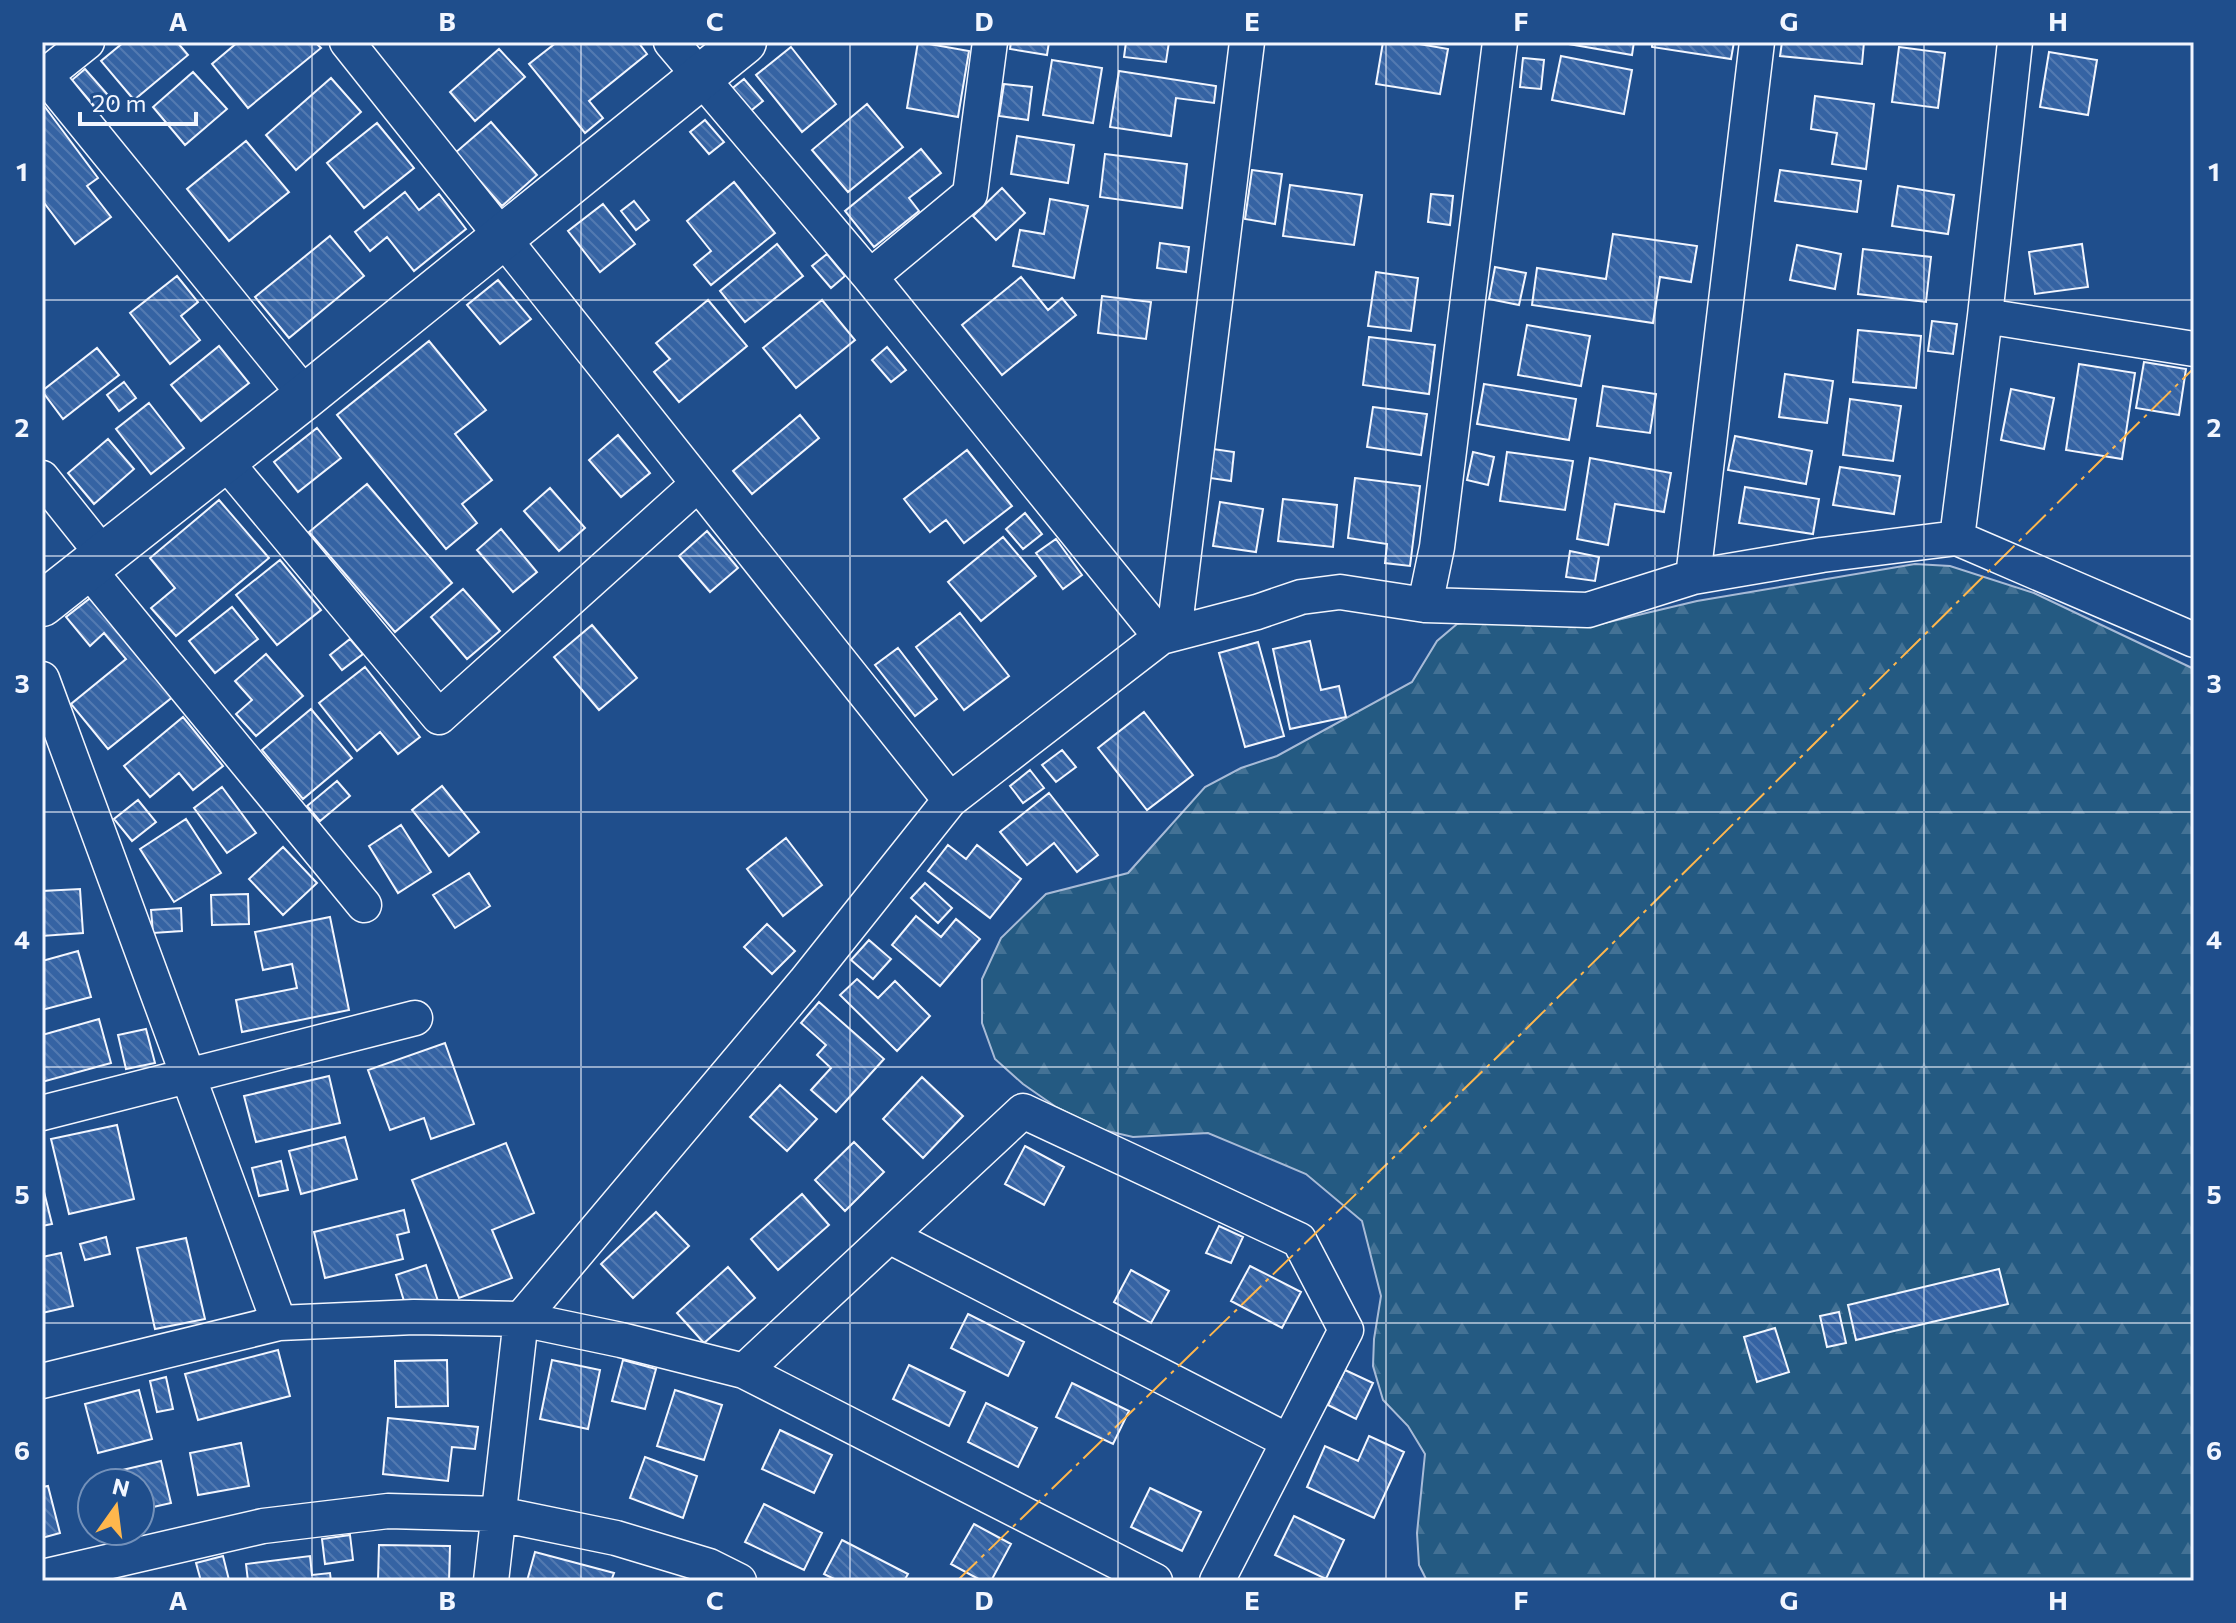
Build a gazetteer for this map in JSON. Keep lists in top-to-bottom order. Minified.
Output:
{"scale_bar":"20 m","north":"top","grid":{"columns":["A","B","C","D","E","F","G","H"],"rows":["1","2","3","4","5","6"]}}
